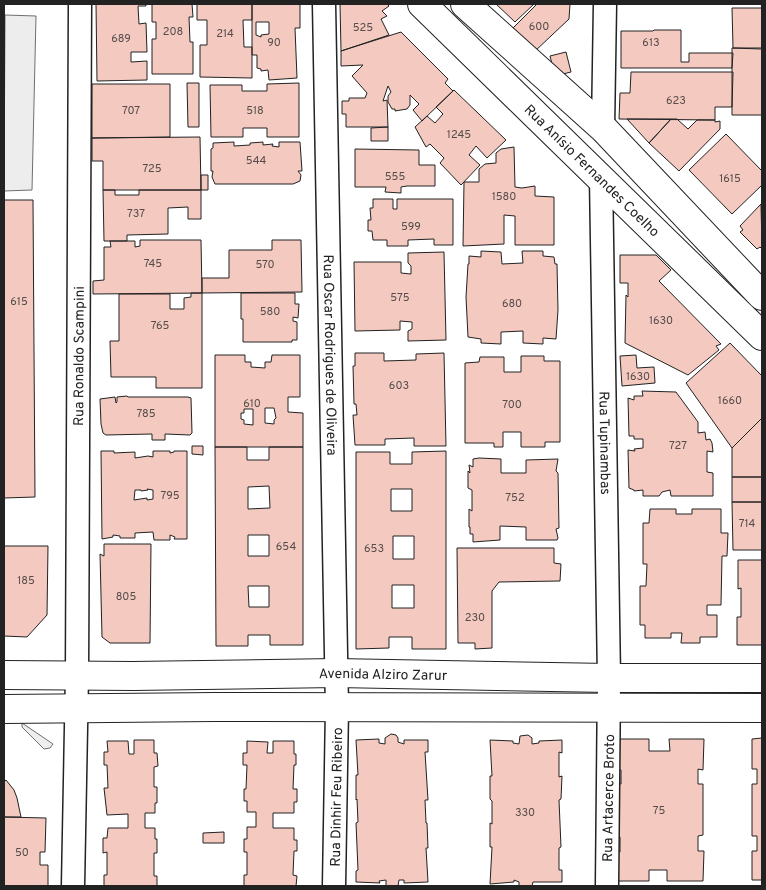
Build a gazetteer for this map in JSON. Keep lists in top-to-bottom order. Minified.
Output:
{"streets":{"street":["Rua Anísio Fernandes Coelho","Rua Ronaldo Scampini","Rua Oscar Rodrigues de Oliveira","Rua Tupinambas","Avenida Alziro Zarur","Rua Dinhir Feu Ribeiro","Rua Artacerce Broto"]},"crossings":[["Rua Anísio Fernandes Coelho","Rua Tupinambas"],["Rua Ronaldo Scampini","Avenida Alziro Zarur"],["Rua Oscar Rodrigues de Oliveira","Avenida Alziro Zarur"],["Rua Oscar Rodrigues de Oliveira","Rua Dinhir Feu Ribeiro"],["Rua Tupinambas","Avenida Alziro Zarur"],["Rua Tupinambas","Rua Artacerce Broto"]],"house_numbers":["600","525","208","214","689","90","613","623","707","518","1245","544","725","555","1615","1580","737","599","745","570","575","615","680","580","1630","765","1630","603","1660","610","700","785","727","795","752","714","654","653","185","805","230","75","330","50"]}
